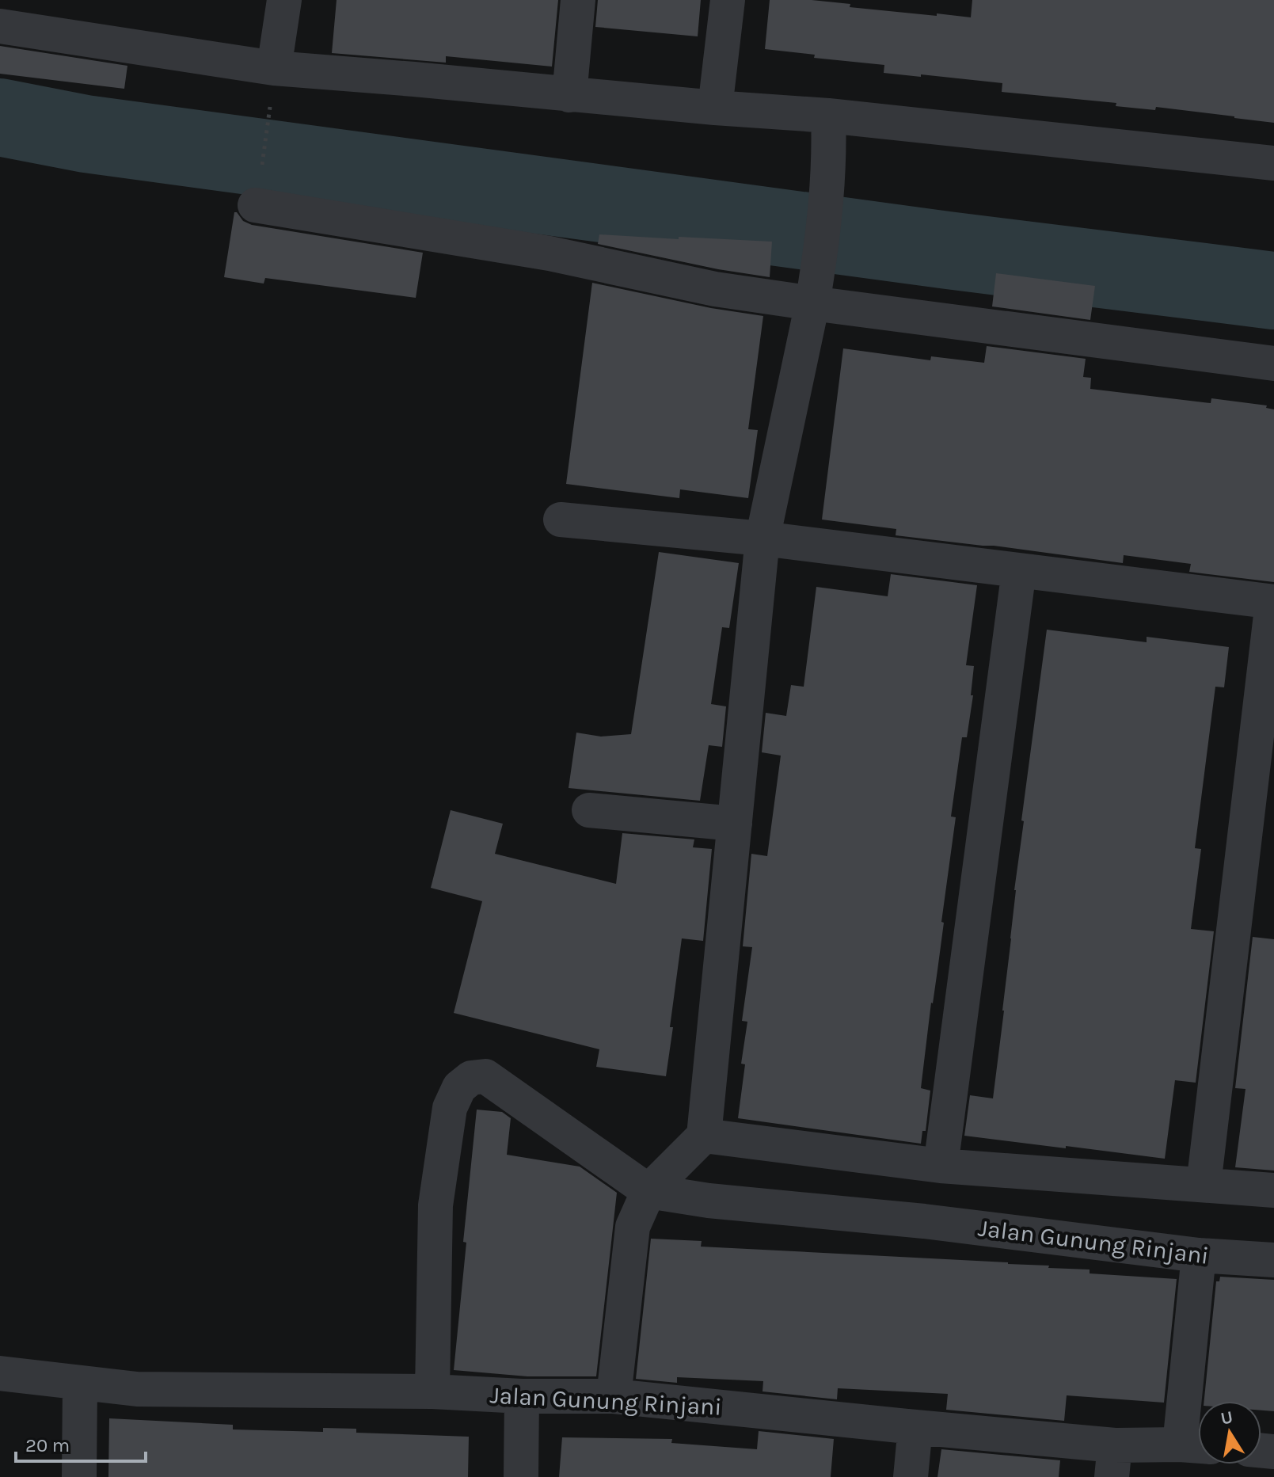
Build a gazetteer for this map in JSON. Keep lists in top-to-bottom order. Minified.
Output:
{"streets":{"street":["Jalan Gunung Rinjani"]},"scale_bar":"20 m","north":"top"}
